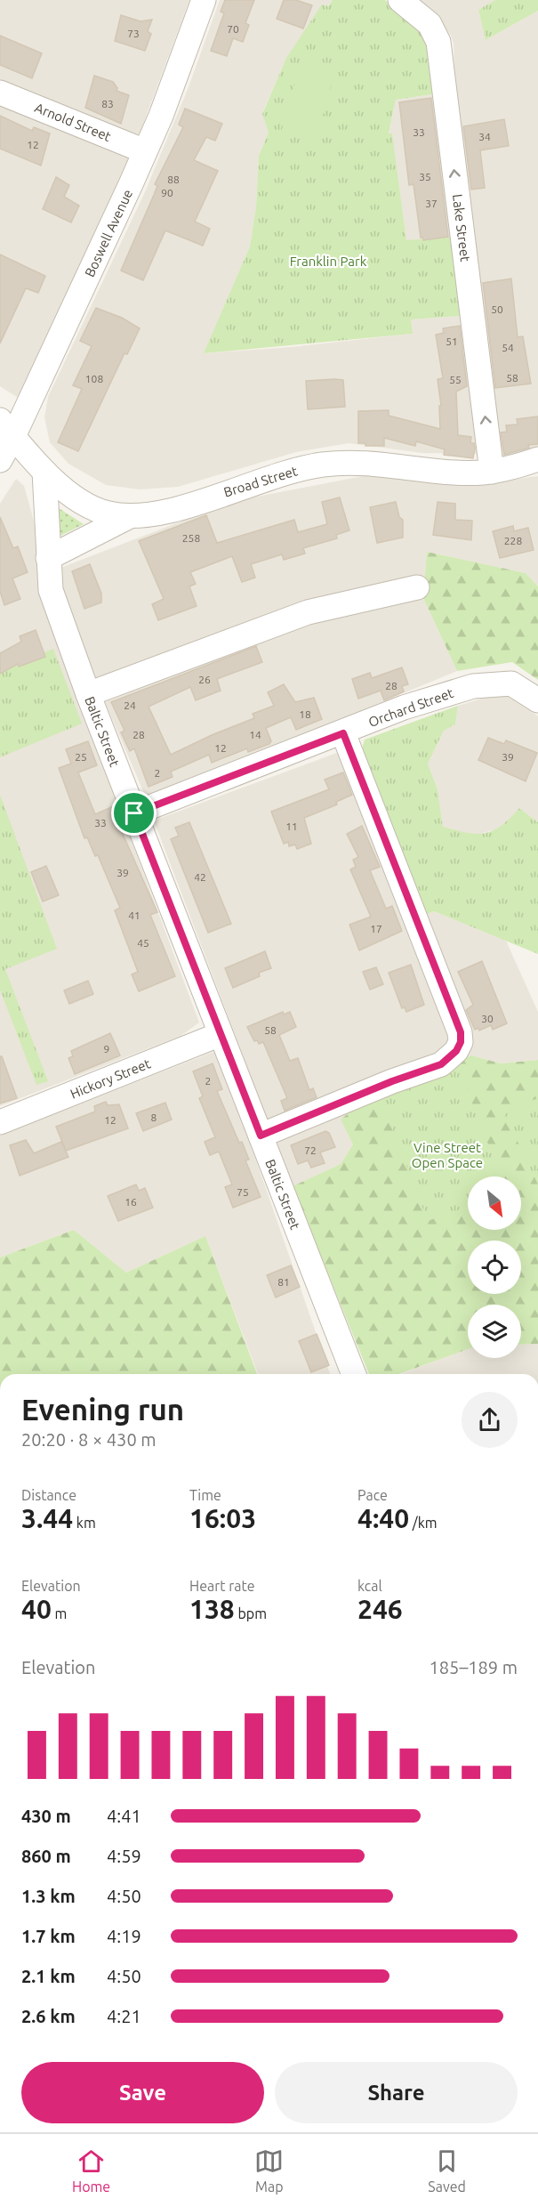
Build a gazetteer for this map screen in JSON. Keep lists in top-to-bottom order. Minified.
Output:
{"streets":{"street":["Arnold Street","Lake Street","Boswell Avenue","Broad Street","Orchard Street","Baltic Street","Hickory Street"]},"crossings":[["Arnold Street","Boswell Avenue"],["Lake Street","Broad Street"],["Boswell Avenue","Broad Street"],["Broad Street","Baltic Street"],["Orchard Street","Baltic Street"],["Baltic Street","Hickory Street"]],"one_way":["Lake Street"],"parks":["Franklin Park","Vine Street Open Space"],"house_numbers":["70","73","83","33","34","12","35","88","90","37","50","51","54","58","108","55","258","228","26","28","24","18","28","14","12","25","39","2","33","11","39","42","41","17","45","30","58","9","2","8","12","72","75","16","81"],"north":"bottom right","page":{"heading":["Evening run","20:20 · 8 × 430 m"],"stats":[["Distance","3.44 km"],["Time","16:03"],["Pace","4:40 /km"],["Elevation","40 m"],["Heart rate","138 bpm"],["kcal","246"]],"chart":["Elevation","185–189 m"],"list":[{"name":"430 m","note":"4:41"},{"name":"860 m","note":"4:59"},{"name":"1.3 km","note":"4:50"},{"name":"1.7 km","note":"4:19"},{"name":"2.1 km","note":"4:50"},{"name":"2.6 km","note":"4:21"}],"buttons":["Save","Share"],"tabs":["Home","Map","Saved"]}}
